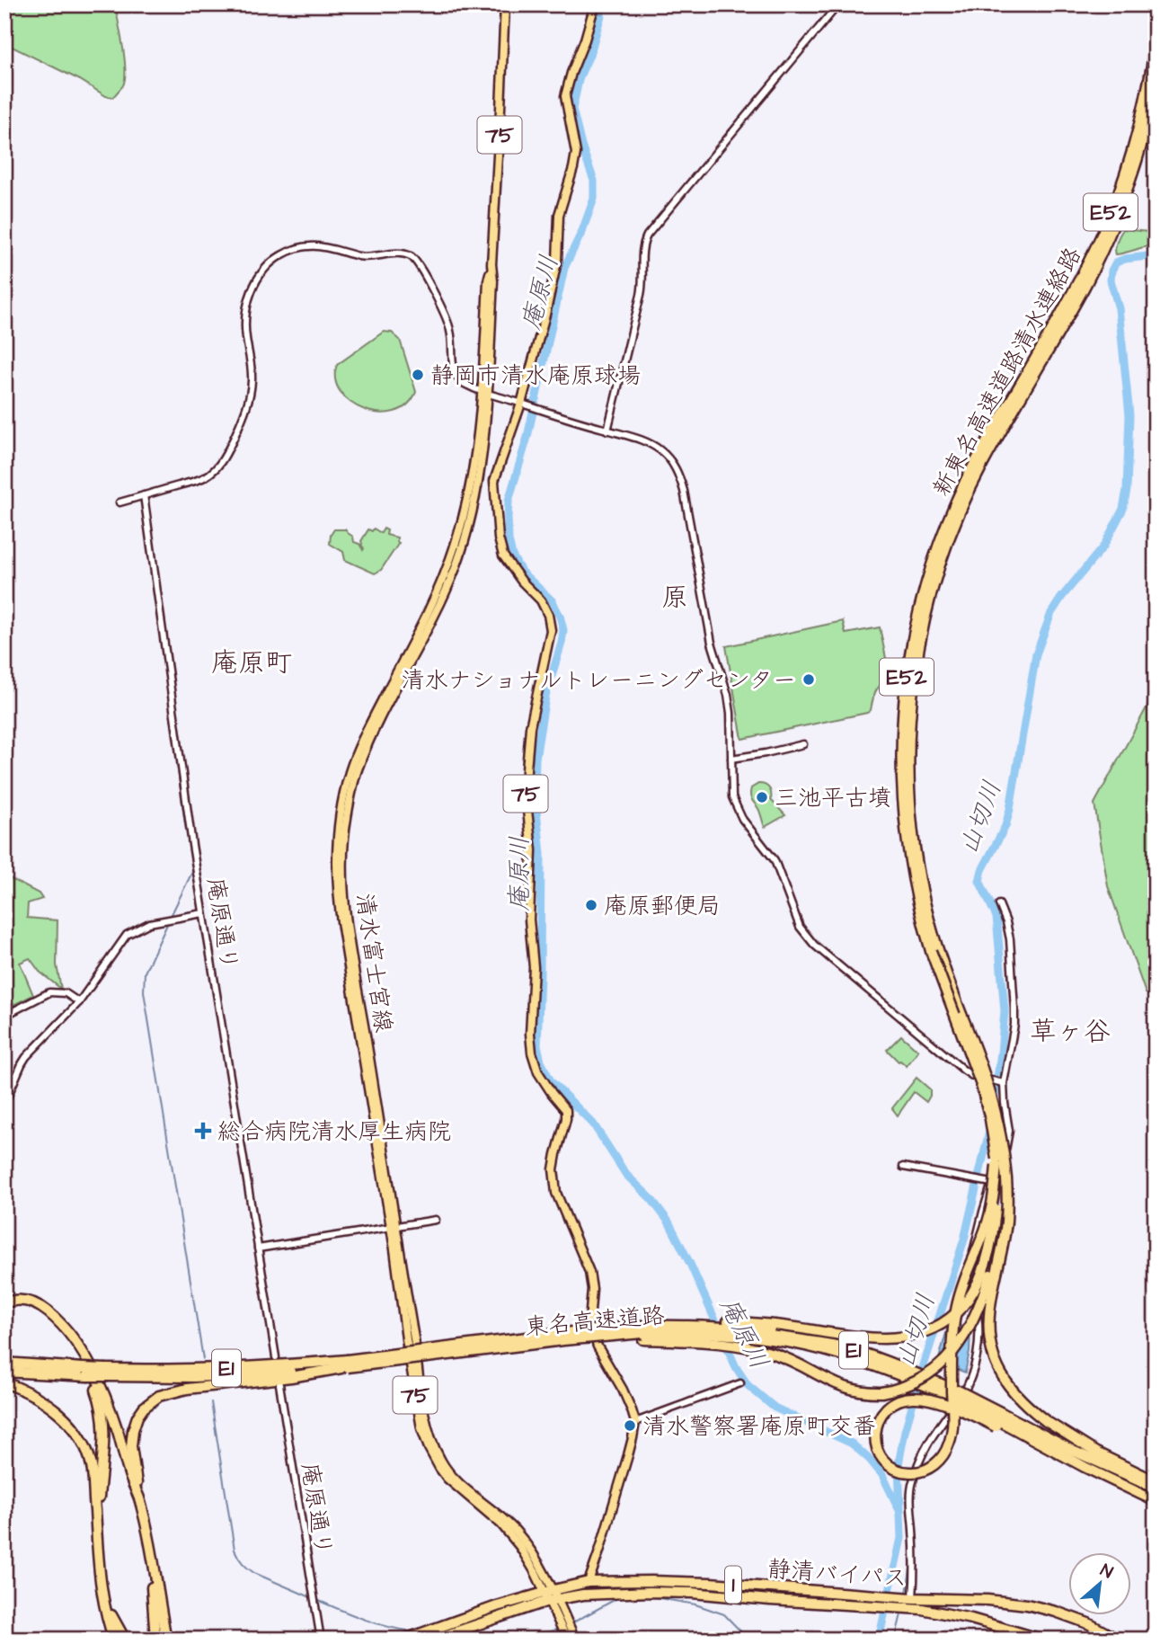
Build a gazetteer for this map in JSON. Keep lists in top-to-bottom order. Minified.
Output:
{"streets":{"highway":["E52","新東名高速道路清水連絡路","東名高速道路","E1","静清バイパス","1"],"main road":["75","清水富士宮線"],"street":["庵原通り"]},"crossings":[["清水富士宮線","静清バイパス"],["東名高速道路","E1"]],"districts":["原","庵原町","草ヶ谷"],"water":["庵原川","山切川"],"places":{"other":["静岡市清水庵原球場","清水ナショナルトレーニングセンター","三池平古墳","庵原郵便局","清水警察署庵原町交番"],"health":["総合病院清水厚生病院"]},"north":"top right"}
